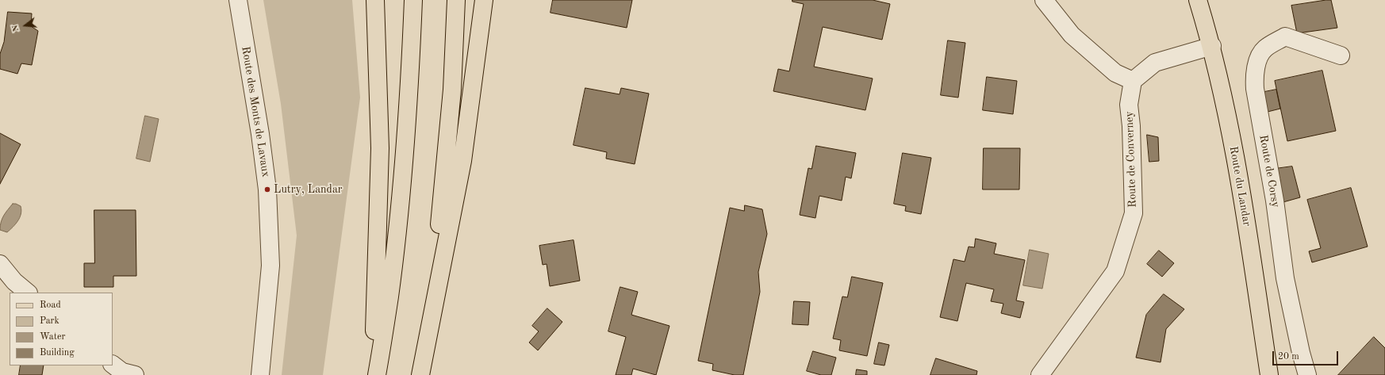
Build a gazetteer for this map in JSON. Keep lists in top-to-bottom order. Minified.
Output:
{"streets":{"main road":["Route du Landar"],"street":["Route des Monts de Lavaux","Route de Converney","Route de Corsy"]},"places":["Lutry, Landar"],"legend":["Road","Park","Water","Building"],"scale_bar":"20 m","north":"left"}
